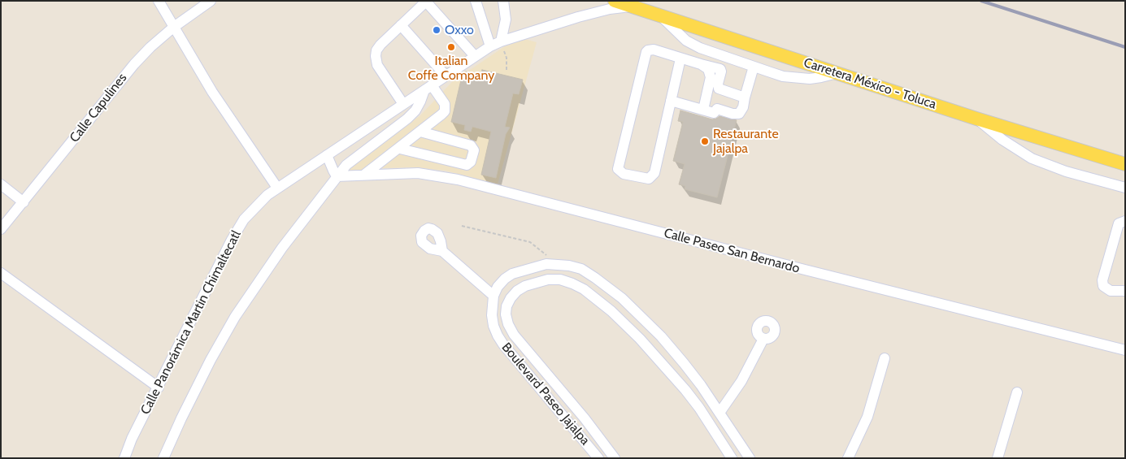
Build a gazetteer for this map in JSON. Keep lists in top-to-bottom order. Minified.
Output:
{"streets":{"main road":["Carretera México - Toluca"],"street":["Calle Capulines","Calle Paseo San Bernardo","Calle Panorámica Martin Chimaltecatl","Boulevard Paseo Jajalpa"]},"crossings":[["Carretera México - Toluca","Calle Panorámica Martin Chimaltecatl"]],"places":["Oxxo","Italian Coffe Company","Restaurante Jajalpa"]}
